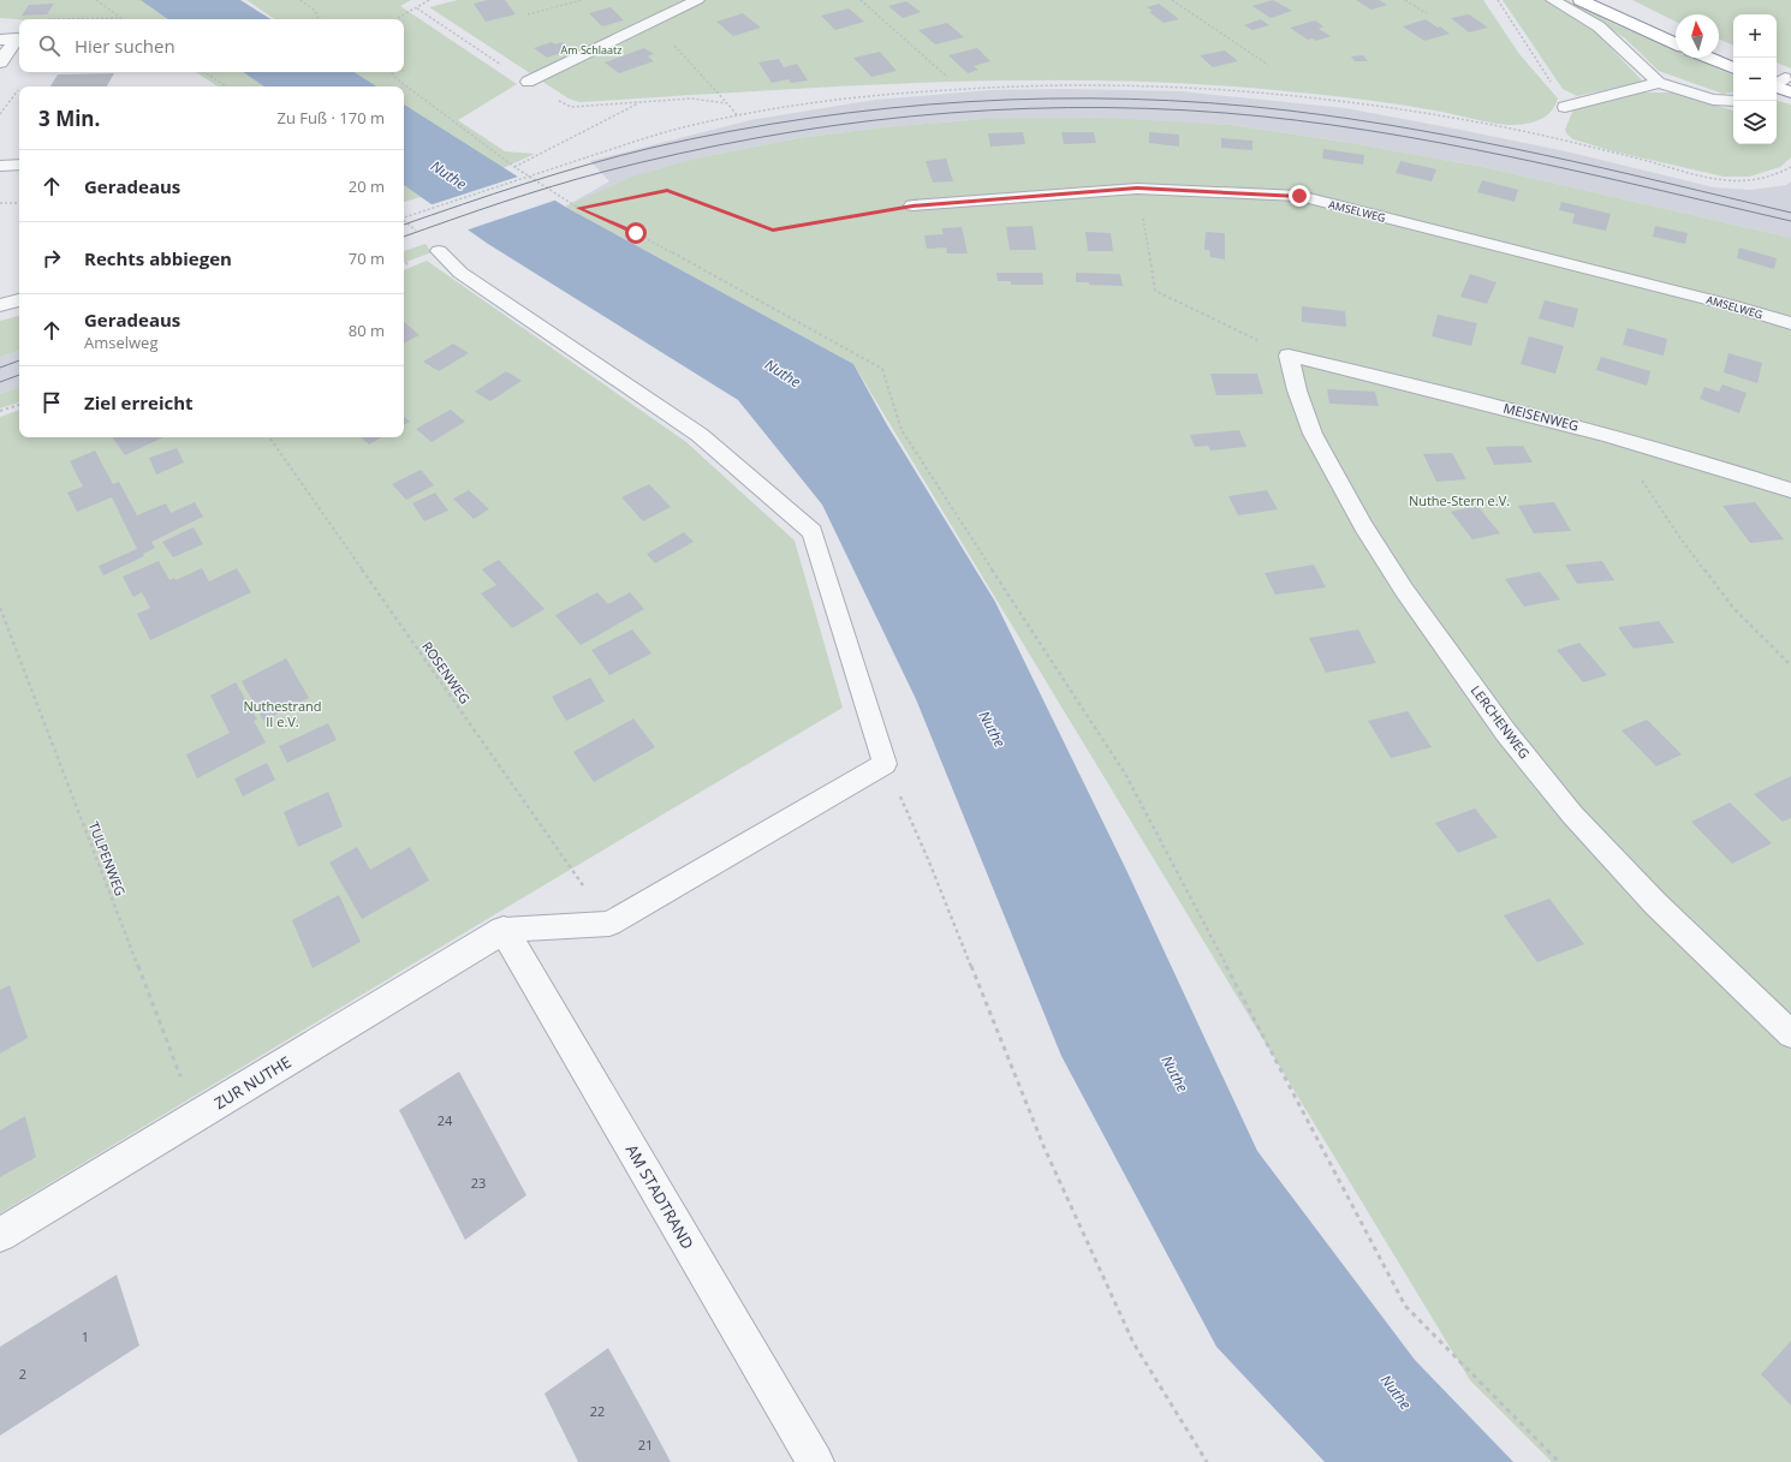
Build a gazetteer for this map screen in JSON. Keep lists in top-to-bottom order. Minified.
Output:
{"streets":{"street":["ZUR NUTHE","AM STADTRAND"],"lane":["AMSELWEG","MEISENWEG","LERCHENWEG"],"path":["ROSENWEG","TULPENWEG"]},"crossings":[["MEISENWEG","LERCHENWEG"],["TULPENWEG","ZUR NUTHE"],["ZUR NUTHE","AM STADTRAND"]],"water":["Nuthe"],"parks":["Am Schlaatz","Nuthe-Stern e.V.","Nuthestrand II e.V."],"house_numbers":["24","23","1","2","22","21"],"north":"top","page":{"map_buttons":["+","−"],"search":"Hier suchen","heading":["3 Min.","Zu Fuß · 170 m"],"list":[["Geradeaus","20 m"],["Rechts abbiegen","70 m"],["Geradeaus","Amselweg","80 m"],"Ziel erreicht"]}}
